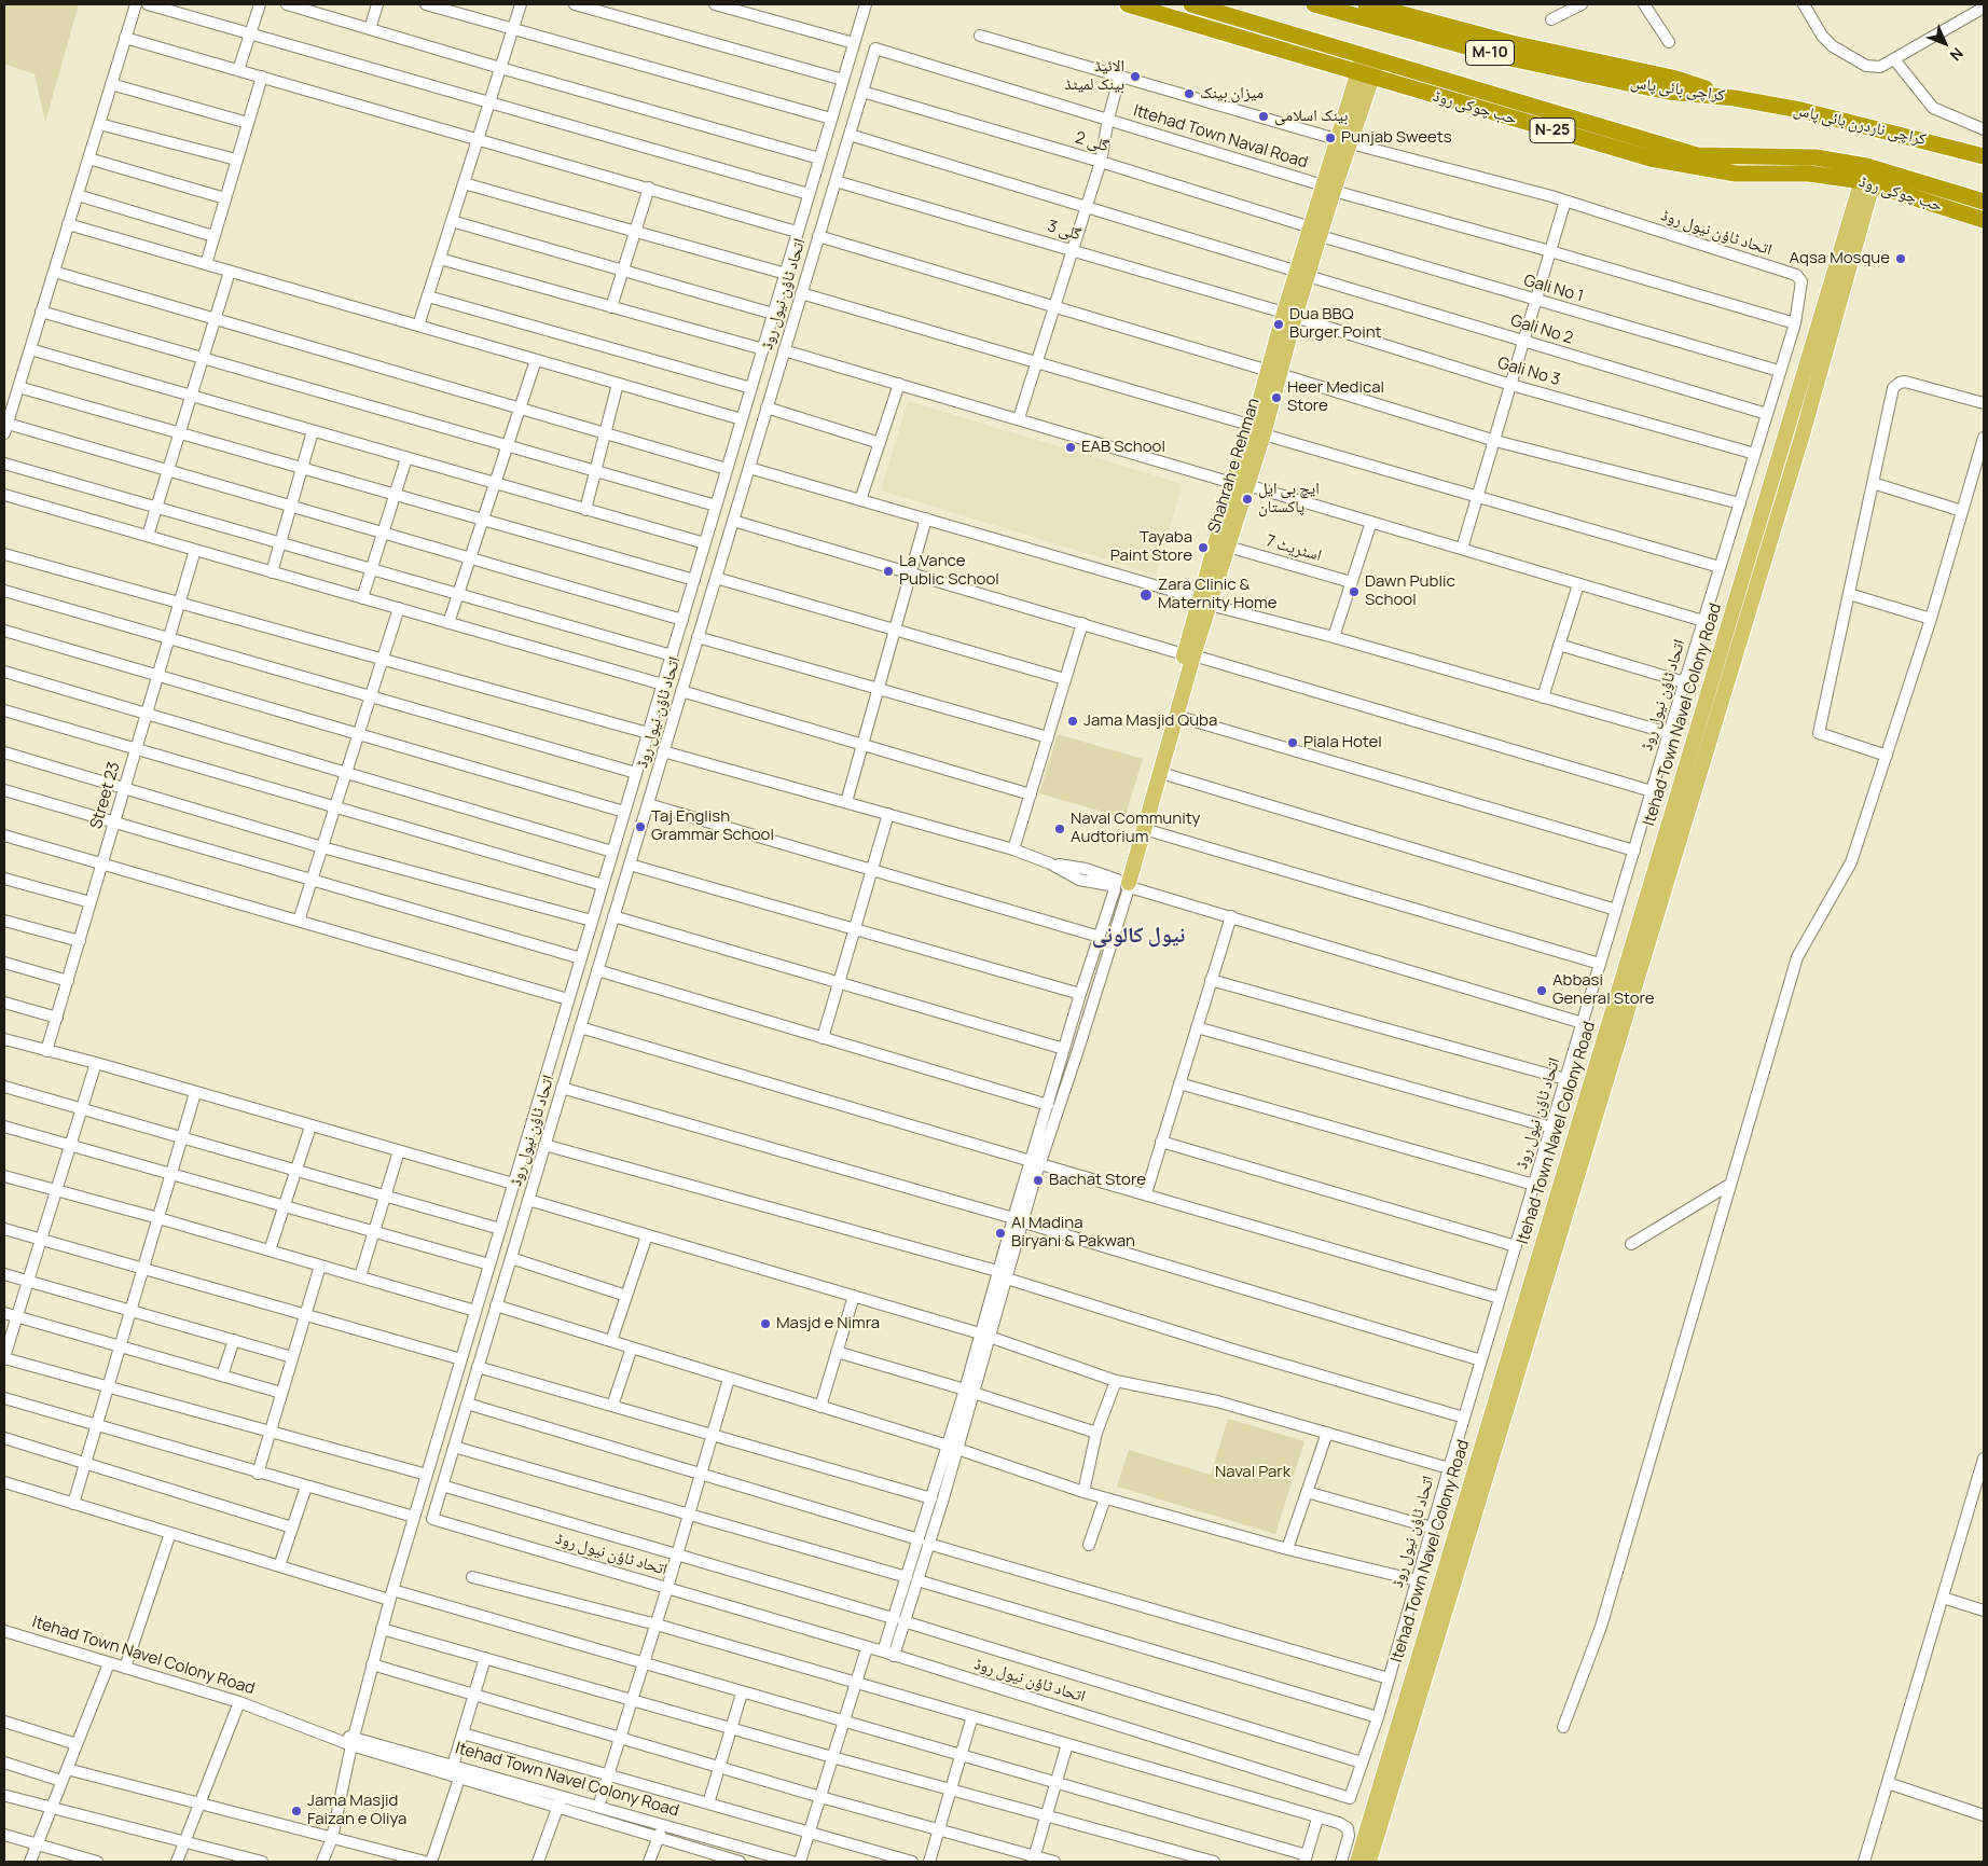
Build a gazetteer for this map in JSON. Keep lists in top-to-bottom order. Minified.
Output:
{"streets":{"highway":["M-10","کراچی بائی پاس","حب چوکی روڈ","کراچی ناردرن بائی پاس"],"main road":["Shahrah e Rehman","Itehad Town Navel Colony Road"],"street":["Ittehad Town Naval Road","گلی 2","گلی 3","اتحاد ٹاؤن نیول روڈ","Gali No 1","Gali No 2","Gali No 3","اسٹریٹ 7","Street 23"]},"crossings":[["کراچی بائی پاس","کراچی ناردرن بائی پاس"],["حب چوکی روڈ","Itehad Town Navel Colony Road"],["Ittehad Town Naval Road","اتحاد ٹاؤن نیول روڈ"],["Ittehad Town Naval Road","Shahrah e Rehman"],["گلی 2","اتحاد ٹاؤن نیول روڈ"],["گلی 2","Gali No 1"],["گلی 2","Shahrah e Rehman"],["گلی 3","اتحاد ٹاؤن نیول روڈ"],["گلی 3","Gali No 3"],["گلی 3","Shahrah e Rehman"],["اتحاد ٹاؤن نیول روڈ","Gali No 1"],["اتحاد ٹاؤن نیول روڈ","Gali No 2"],["اتحاد ٹاؤن نیول روڈ","Gali No 3"],["اتحاد ٹاؤن نیول روڈ","Shahrah e Rehman"],["Gali No 1","Shahrah e Rehman"],["Gali No 2","Shahrah e Rehman"],["Gali No 3","Shahrah e Rehman"],["Shahrah e Rehman","اسٹریٹ 7"]],"districts":["نیول کالونی"],"parks":["Naval Park"],"places":["الائیڈ بینک لمیٹڈ","میزان بینک","بینک اسلامی","Punjab Sweets","Aqsa Mosque","Dua BBQ Burger Point","Heer Medical Store","EAB School","ایچ بی ایل پاکستان","Tayaba Paint Store","La Vance Public School","Dawn Public School","Zara Clinic & Maternity Home","Jama Masjid Quba","Piala Hotel","Taj English Grammar School","Naval Community Audtorium","Abbasi General Store","Bachat Store","Al Madina Biryani & Pakwan","Masjd e Nimra","Jama Masjid Faizan e Oliya"],"north":"bottom right"}
